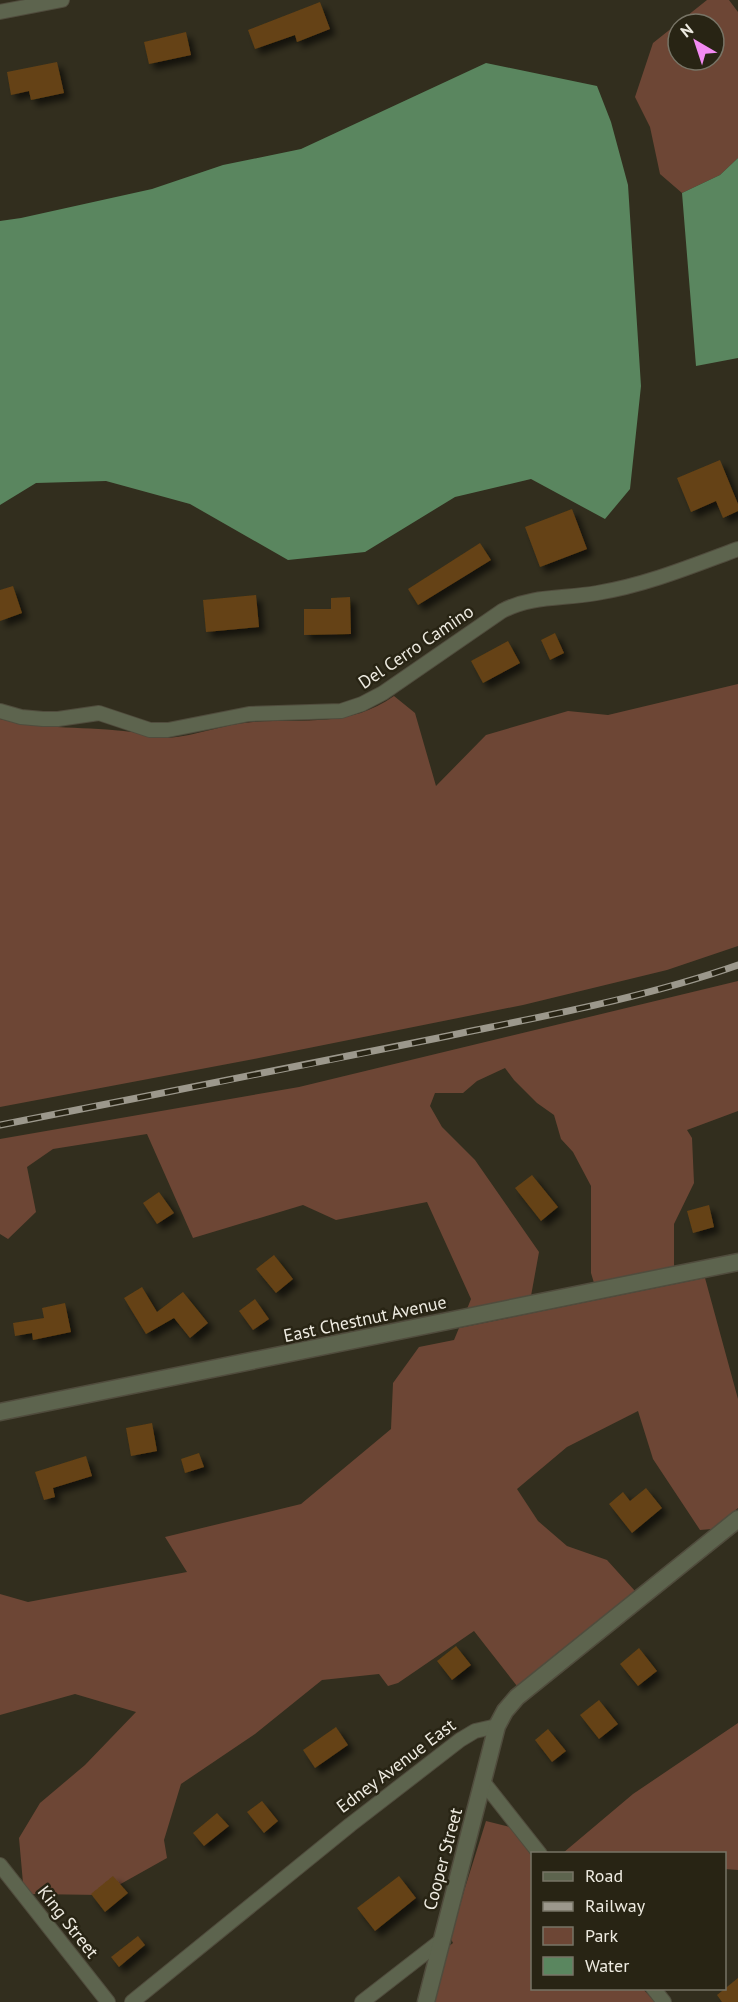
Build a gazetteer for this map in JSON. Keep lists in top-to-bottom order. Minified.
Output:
{"streets":{"street":["Del Cerro Camino","East Chestnut Avenue","Edney Avenue East","Cooper Street","King Street"]},"crossings":[["Edney Avenue East","Cooper Street"]],"legend":["Road","Railway","Park","Water"],"north":"top left"}
